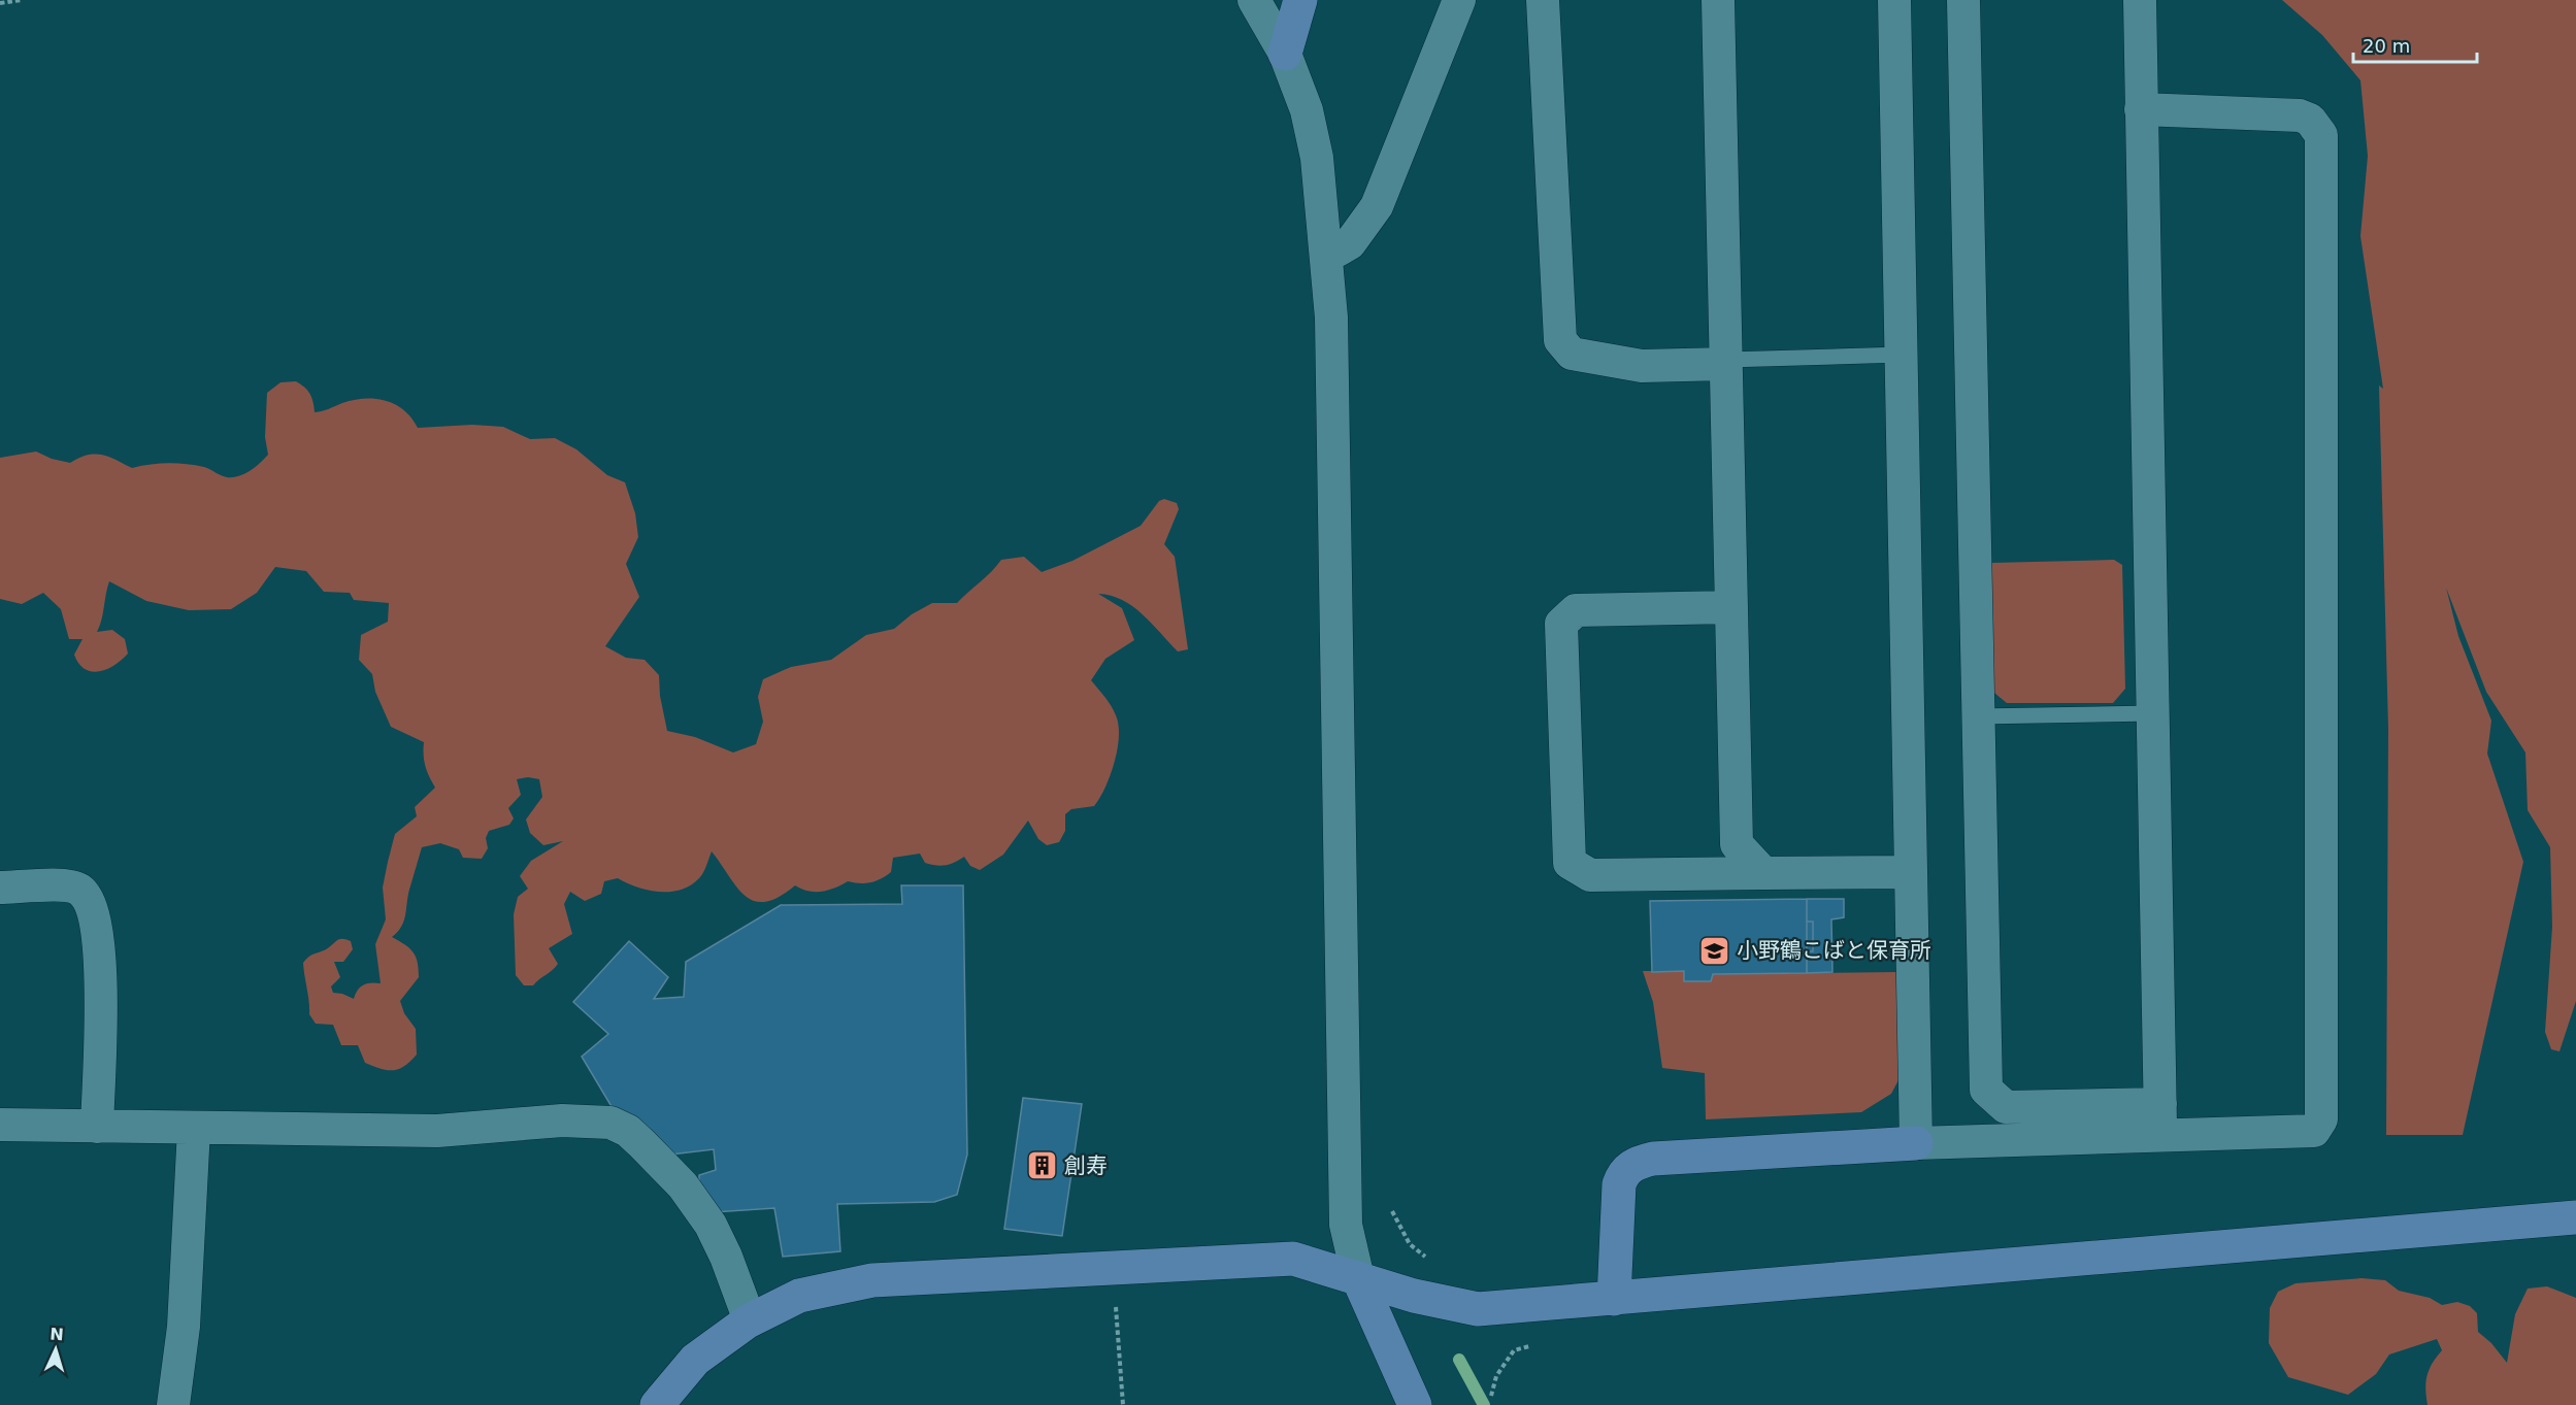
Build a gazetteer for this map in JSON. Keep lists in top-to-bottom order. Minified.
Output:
{"places":{"school or university":["小野鶴こばと保育所"],"building":["創寿"]},"scale_bar":"20 m","north":"top"}
